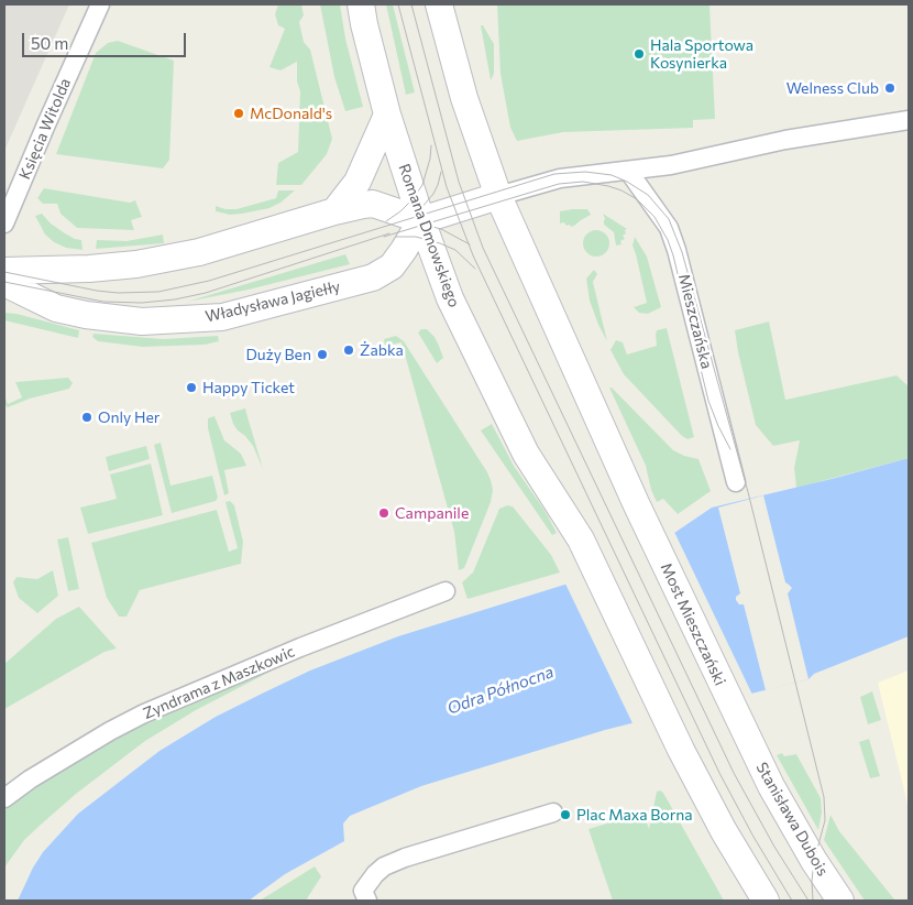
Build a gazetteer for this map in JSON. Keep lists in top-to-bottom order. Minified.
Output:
{"streets":{"main road":["Romana Dmowskiego","Władysława Jagiełły","Most Mieszczański","Stanisława Dubois"],"street":["Księcia Witolda","Mieszczańska","Zyndrama z Maszkowic"]},"crossings":[["Romana Dmowskiego","Władysława Jagiełły"],["Most Mieszczański","Stanisława Dubois"]],"water":["Odra Północna"],"places":["Hala Sportowa Kosynierka","Welness Club","McDonald's","Żabka","Duży Ben","Happy Ticket","Only Her","Campanile","Plac Maxa Borna"],"scale_bar":"50 m"}
